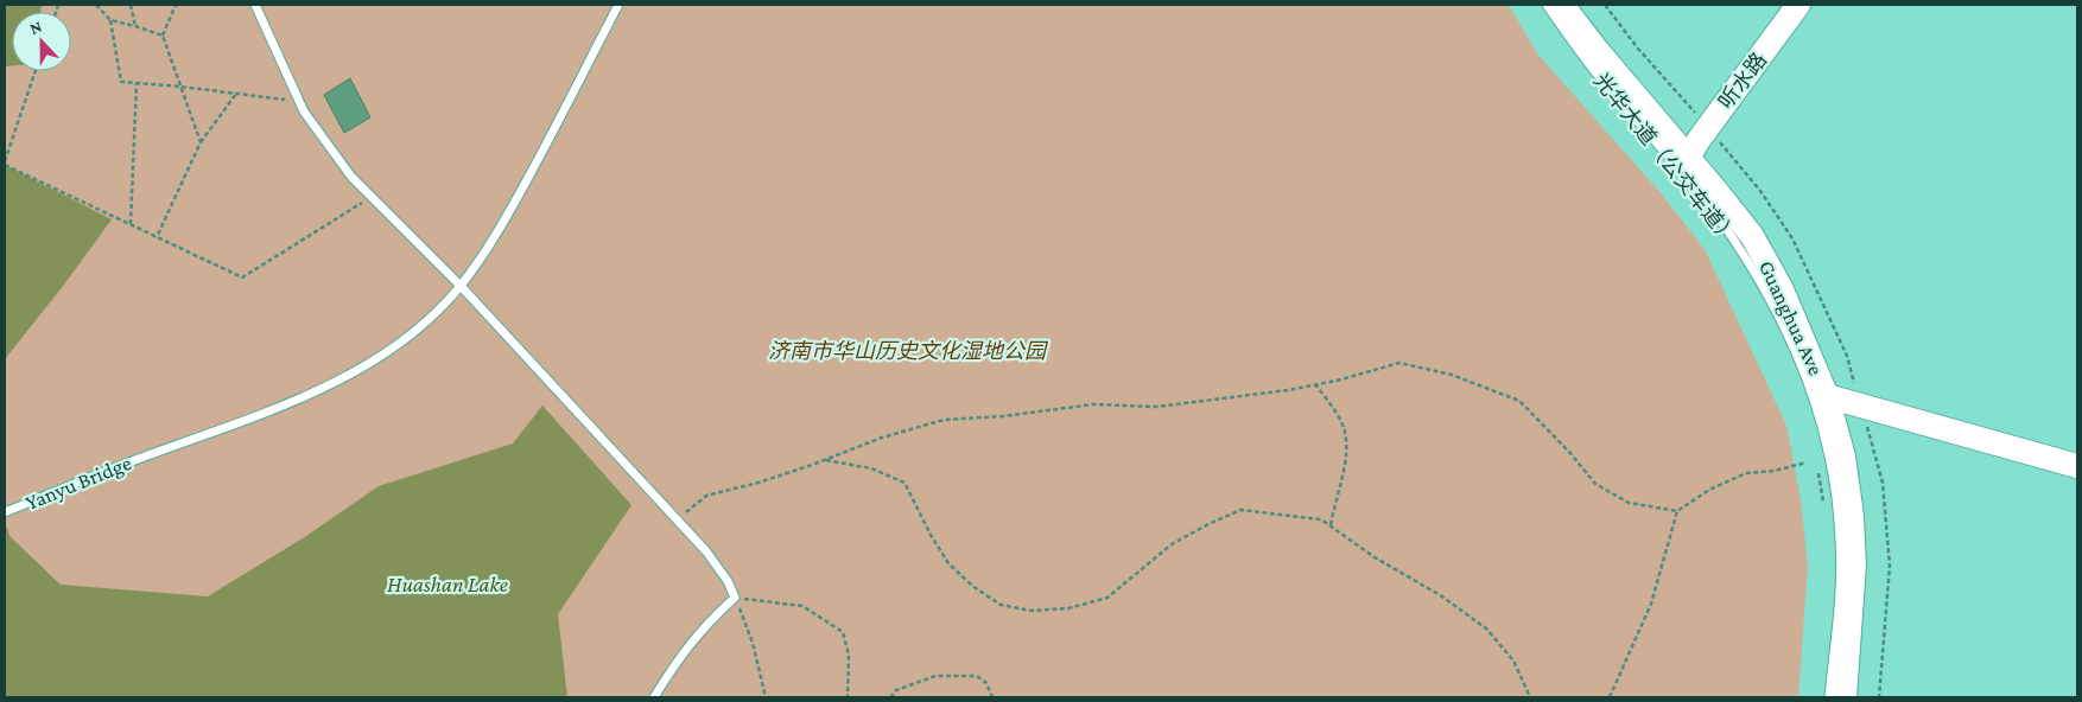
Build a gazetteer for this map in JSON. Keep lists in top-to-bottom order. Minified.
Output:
{"streets":{"main road":["听水路","Guanghua Ave"],"lane":["光华大道（公交车道）","Yanyu Bridge"]},"crossings":[["听水路","Guanghua Ave"]],"water":["Huashan Lake"],"parks":["济南市华山历史文化湿地公园"],"north":"top"}
